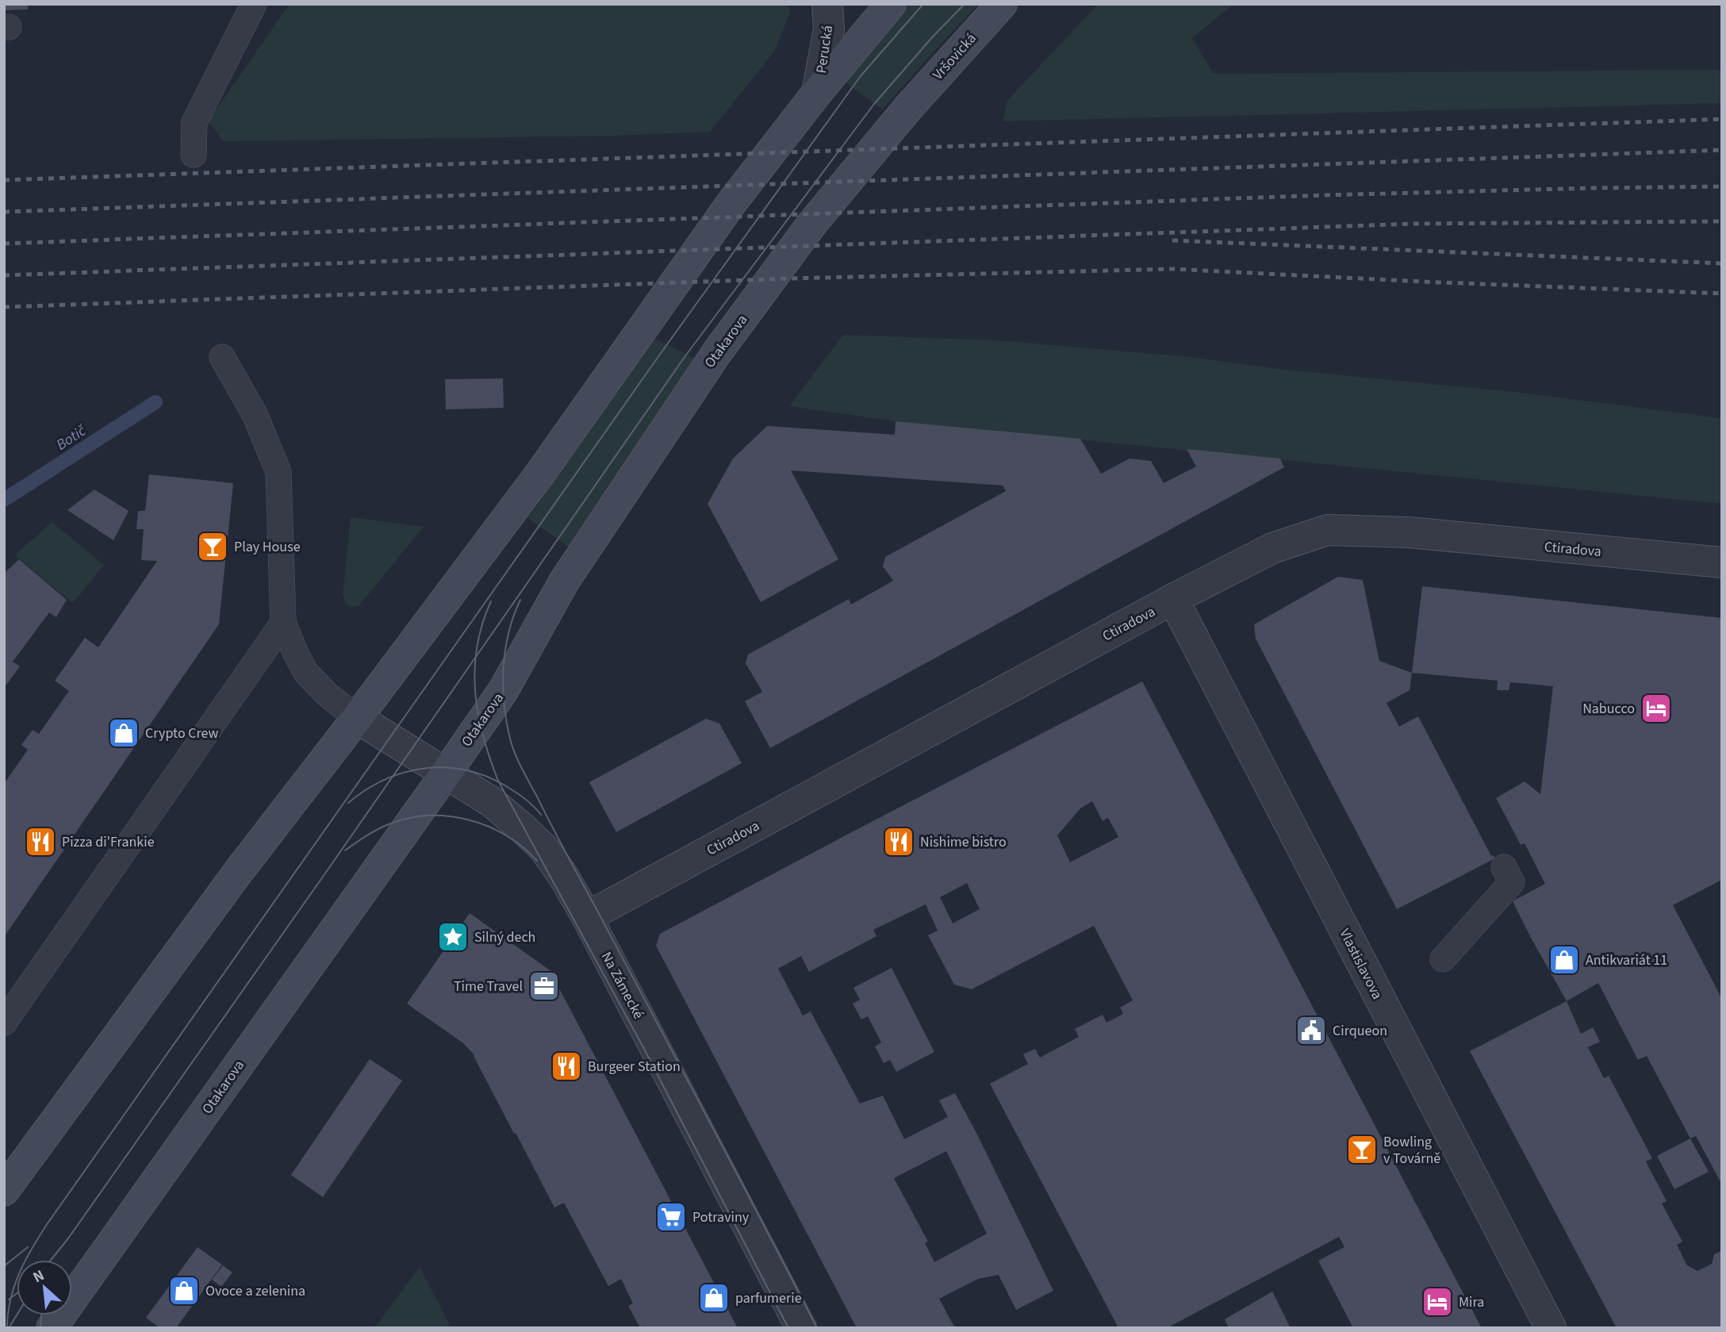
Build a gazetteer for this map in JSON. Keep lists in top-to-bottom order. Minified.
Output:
{"streets":{"main road":["Vršovická","Otakarova"],"street":["Perucká","Ctiradova","Vlastislavova","Na Zámecké"]},"crossings":[["Vršovická","Otakarova"],["Otakarova","Na Zámecké"],["Ctiradova","Vlastislavova"],["Ctiradova","Na Zámecké"]],"water":["Botič"],"places":{"bar":["Play House","Bowling v Továrně"],"hotel":["Nabucco","Mira"],"shop":["Crypto Crew","Antikvariát 11","Ovoce a zelenina","parfumerie"],"restaurant":["Pizza di'Frankie","Nishime bistro","Burgeer Station"],"place":["Silný dech"],"office":["Time Travel"],"public building":["Cirqueon"],"supermarket":["Potraviny"]},"north":"top left"}
